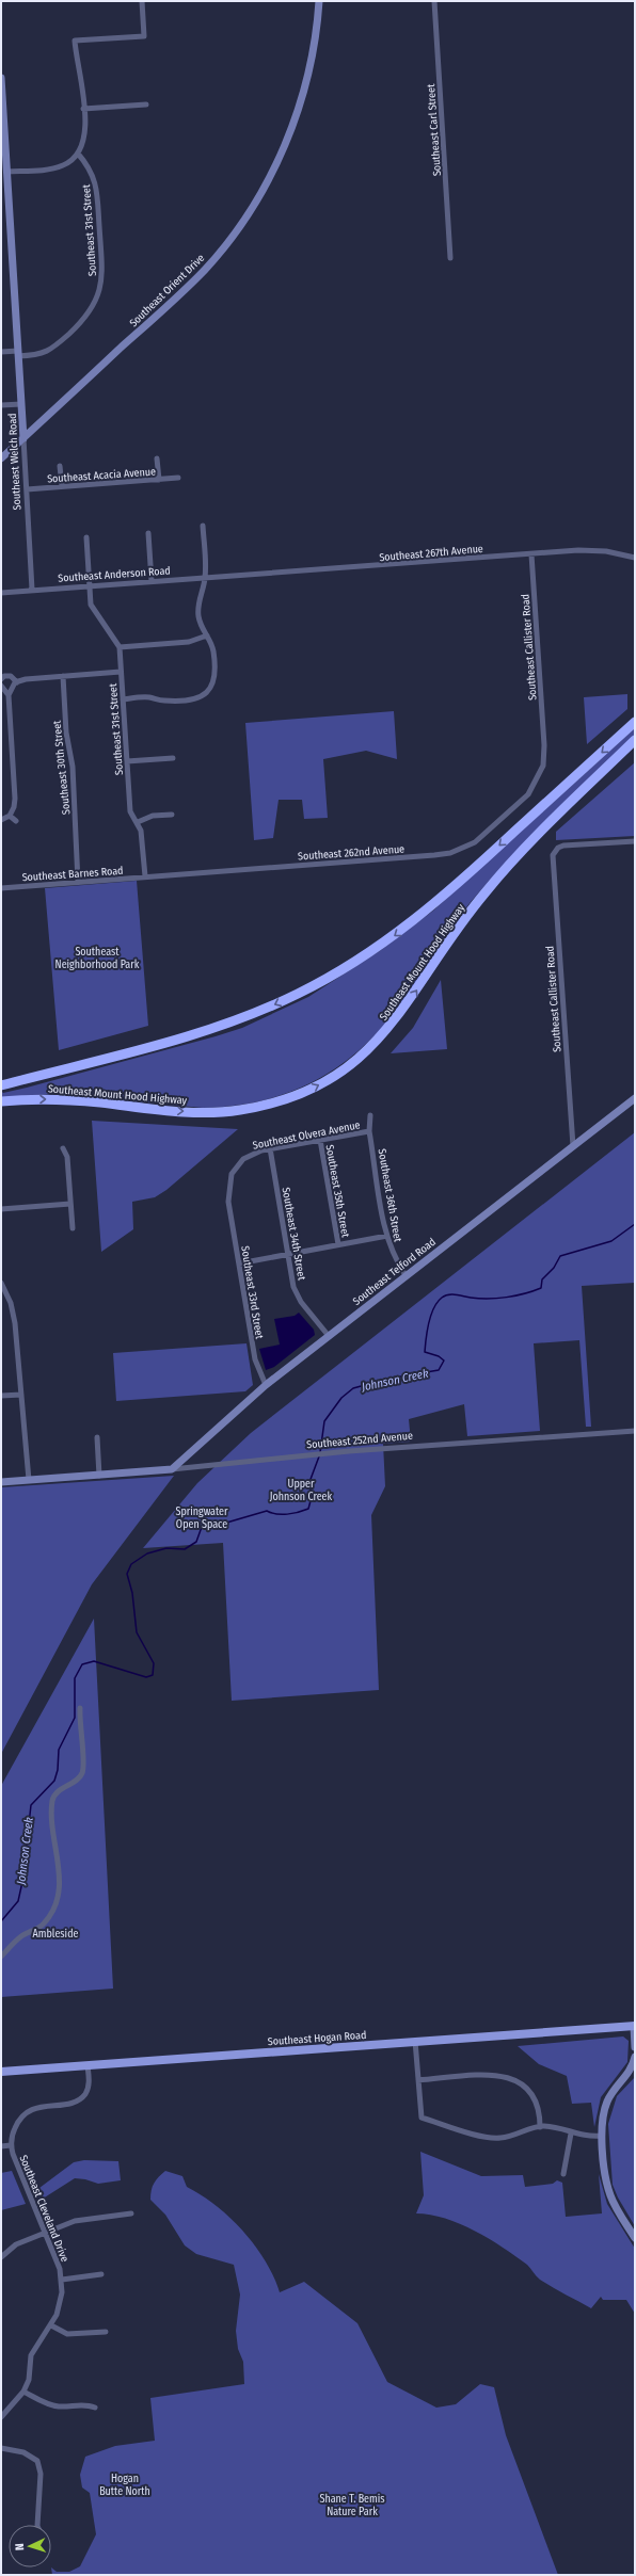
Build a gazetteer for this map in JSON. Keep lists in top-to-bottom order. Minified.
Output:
{"streets":{"highway":["Southeast Mount Hood Highway"],"main road":["Southeast Hogan Road"],"street":["Southeast Carl Street","Southeast 31st Street","Southeast Orient Drive","Southeast Welch Road","Southeast Acacia Avenue","Southeast 267th Avenue","Southeast Anderson Road","Southeast Callister Road","Southeast 30th Street","Southeast 262nd Avenue","Southeast Barnes Road","Southeast Olvera Avenue","Southeast 35th Street","Southeast 36th Street","Southeast 34th Street","Southeast Telford Road","Southeast 33rd Street","Southeast 252nd Avenue","Southeast Cleveland Drive"]},"crossings":[["Southeast 31st Street","Southeast Welch Road"],["Southeast 31st Street","Southeast 262nd Avenue"],["Southeast 31st Street","Southeast Barnes Road"],["Southeast Orient Drive","Southeast Welch Road"],["Southeast Welch Road","Southeast Acacia Avenue"],["Southeast Welch Road","Southeast Anderson Road"],["Southeast 267th Avenue","Southeast Anderson Road"],["Southeast 267th Avenue","Southeast Callister Road"],["Southeast Callister Road","Southeast 262nd Avenue"],["Southeast Callister Road","Southeast Telford Road"],["Southeast 30th Street","Southeast Barnes Road"],["Southeast 262nd Avenue","Southeast Barnes Road"],["Southeast Olvera Avenue","Southeast 35th Street"],["Southeast Olvera Avenue","Southeast 36th Street"],["Southeast Olvera Avenue","Southeast 34th Street"],["Southeast Olvera Avenue","Southeast 33rd Street"],["Southeast 36th Street","Southeast Telford Road"],["Southeast 34th Street","Southeast Telford Road"],["Southeast Telford Road","Southeast 33rd Street"],["Southeast Telford Road","Southeast 252nd Avenue"],["Southeast Hogan Road","Southeast Cleveland Drive"]],"water":["Johnson Creek"],"parks":["Southeast Neighborhood Park","Upper Johnson Creek","Springwater Open Space","Ambleside","Hogan Butte North","Shane T. Bemis Nature Park"],"north":"left"}
